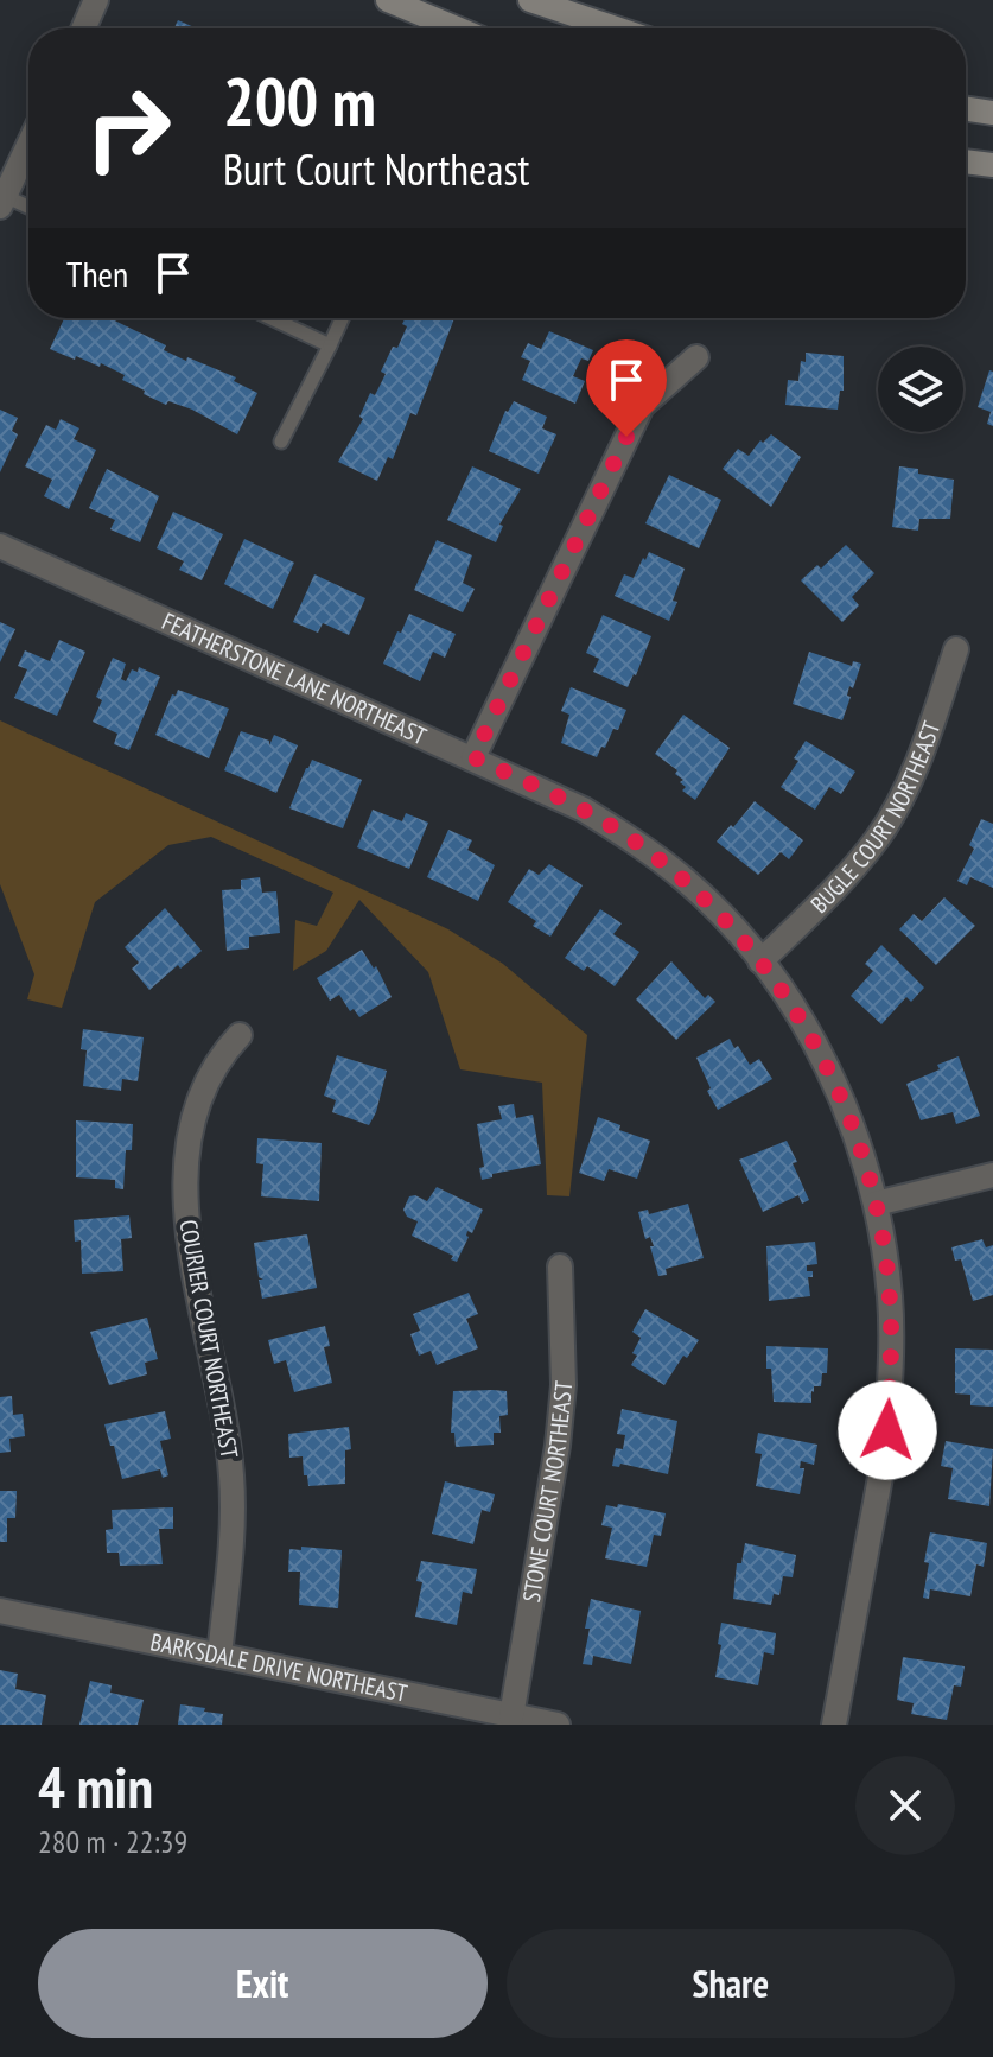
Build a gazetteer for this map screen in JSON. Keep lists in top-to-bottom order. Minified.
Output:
{"streets":{"street":["FEATHERSTONE LANE NORTHEAST","BUGLE COURT NORTHEAST","COURIER COURT NORTHEAST","STONE COURT NORTHEAST","BARKSDALE DRIVE NORTHEAST"]},"crossings":[["FEATHERSTONE LANE NORTHEAST","BUGLE COURT NORTHEAST"],["COURIER COURT NORTHEAST","BARKSDALE DRIVE NORTHEAST"],["STONE COURT NORTHEAST","BARKSDALE DRIVE NORTHEAST"]],"page":{"turn":["200 m","Burt Court Northeast"],"then":"Then","heading":["4 min","280 m · 22:39"],"buttons":["Exit","Share"]}}
